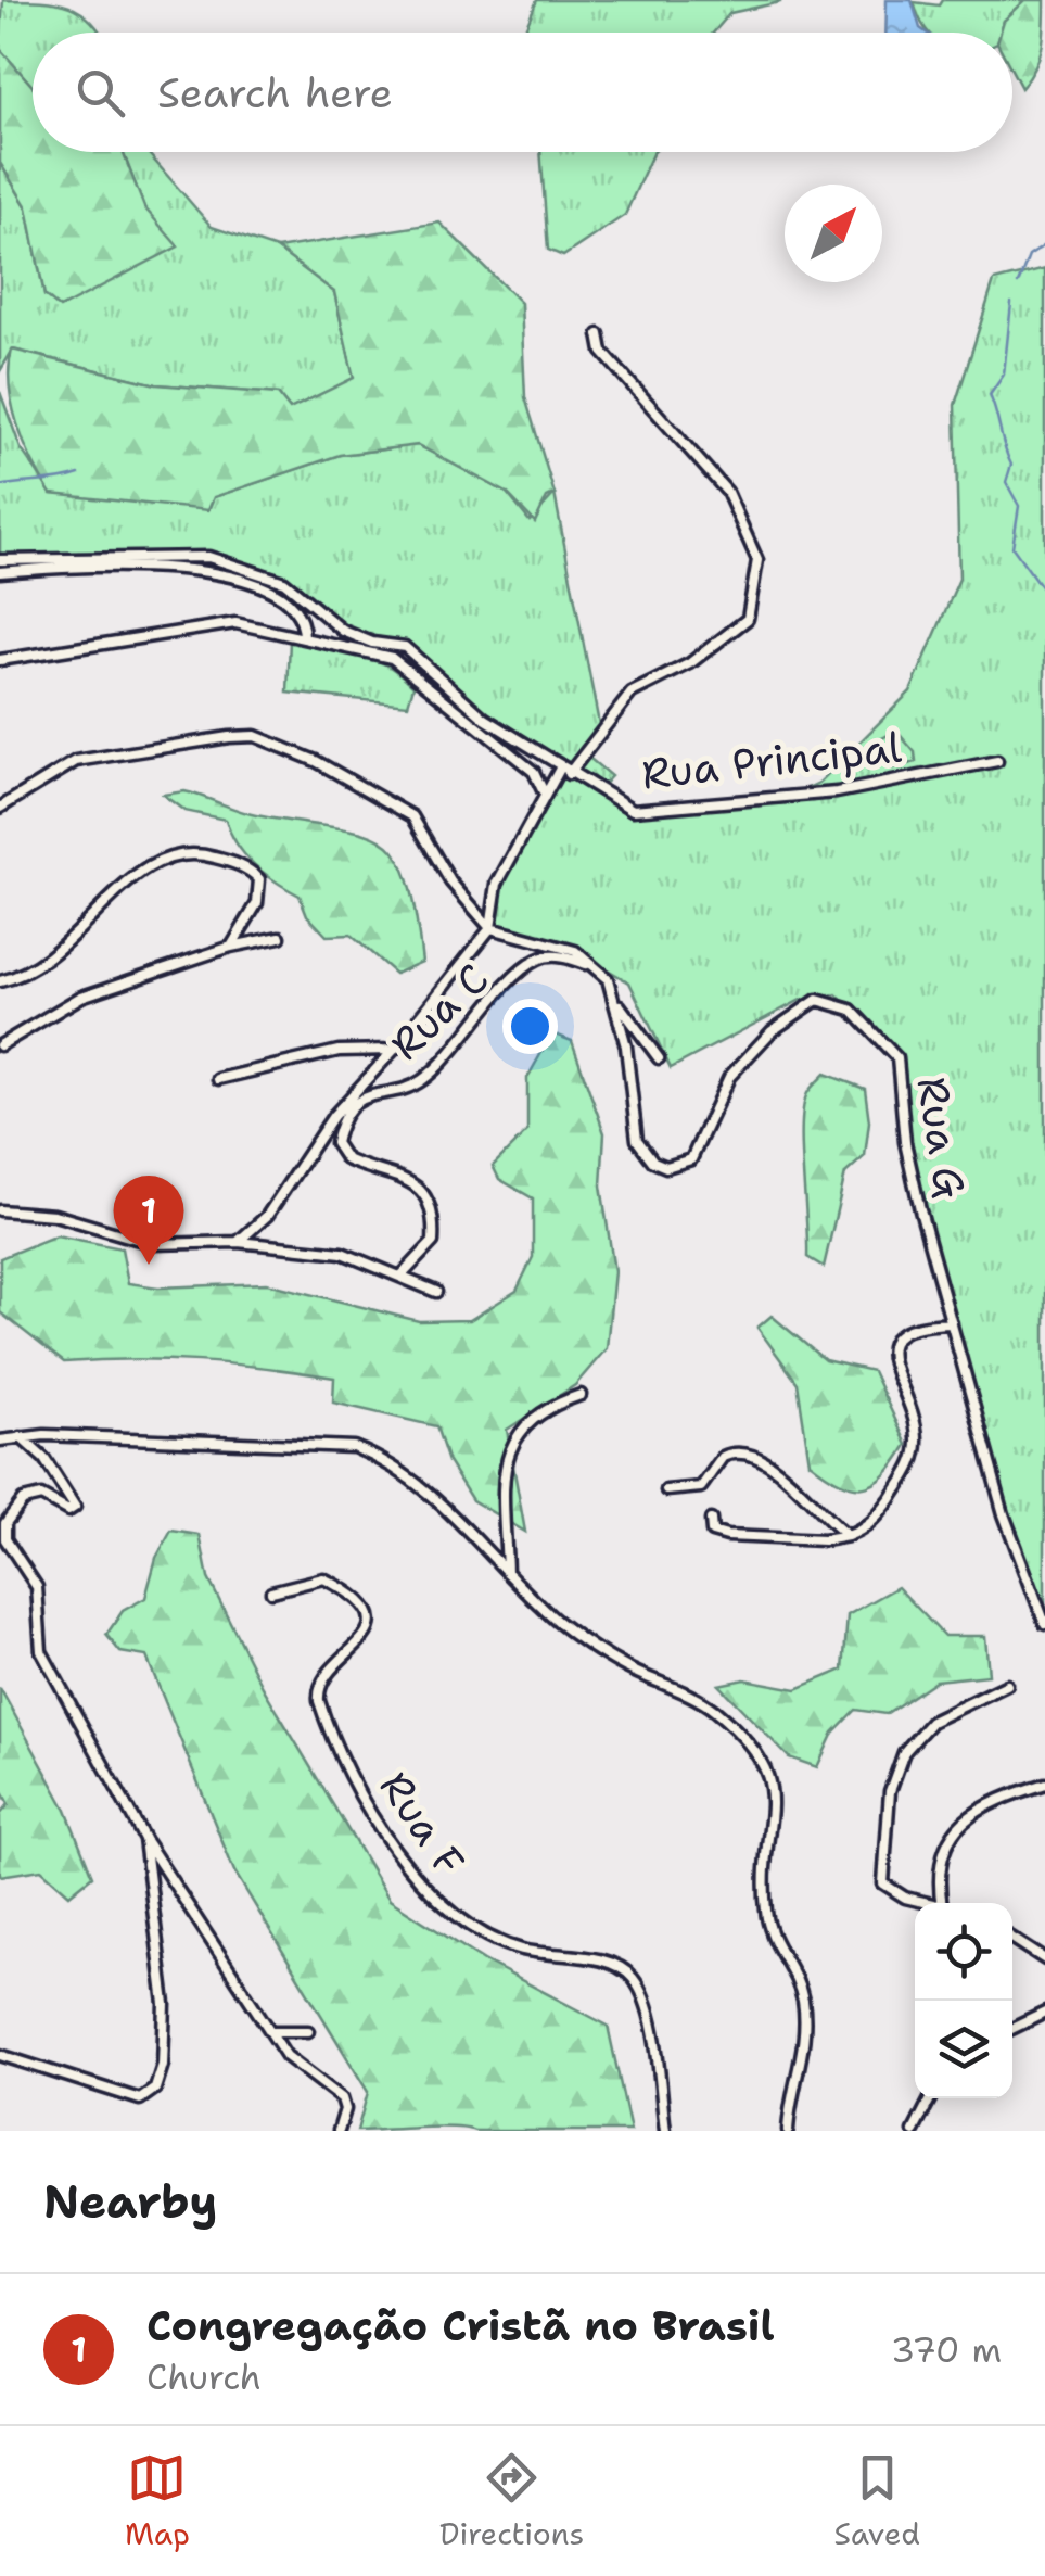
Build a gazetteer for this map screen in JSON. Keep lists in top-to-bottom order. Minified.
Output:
{"streets":{"street":["Rua Principal","Rua C","Rua G","Rua F"]},"crossings":[["Rua C","Rua G"]],"north":"top right","page":{"search":"Search here","pins":"1","heading":"Nearby","list":[{"mark":"1","name":"Congregação Cristã no Brasil","note":"Church","value":"370 m"}],"nav":["Map","Directions","Saved"]}}
